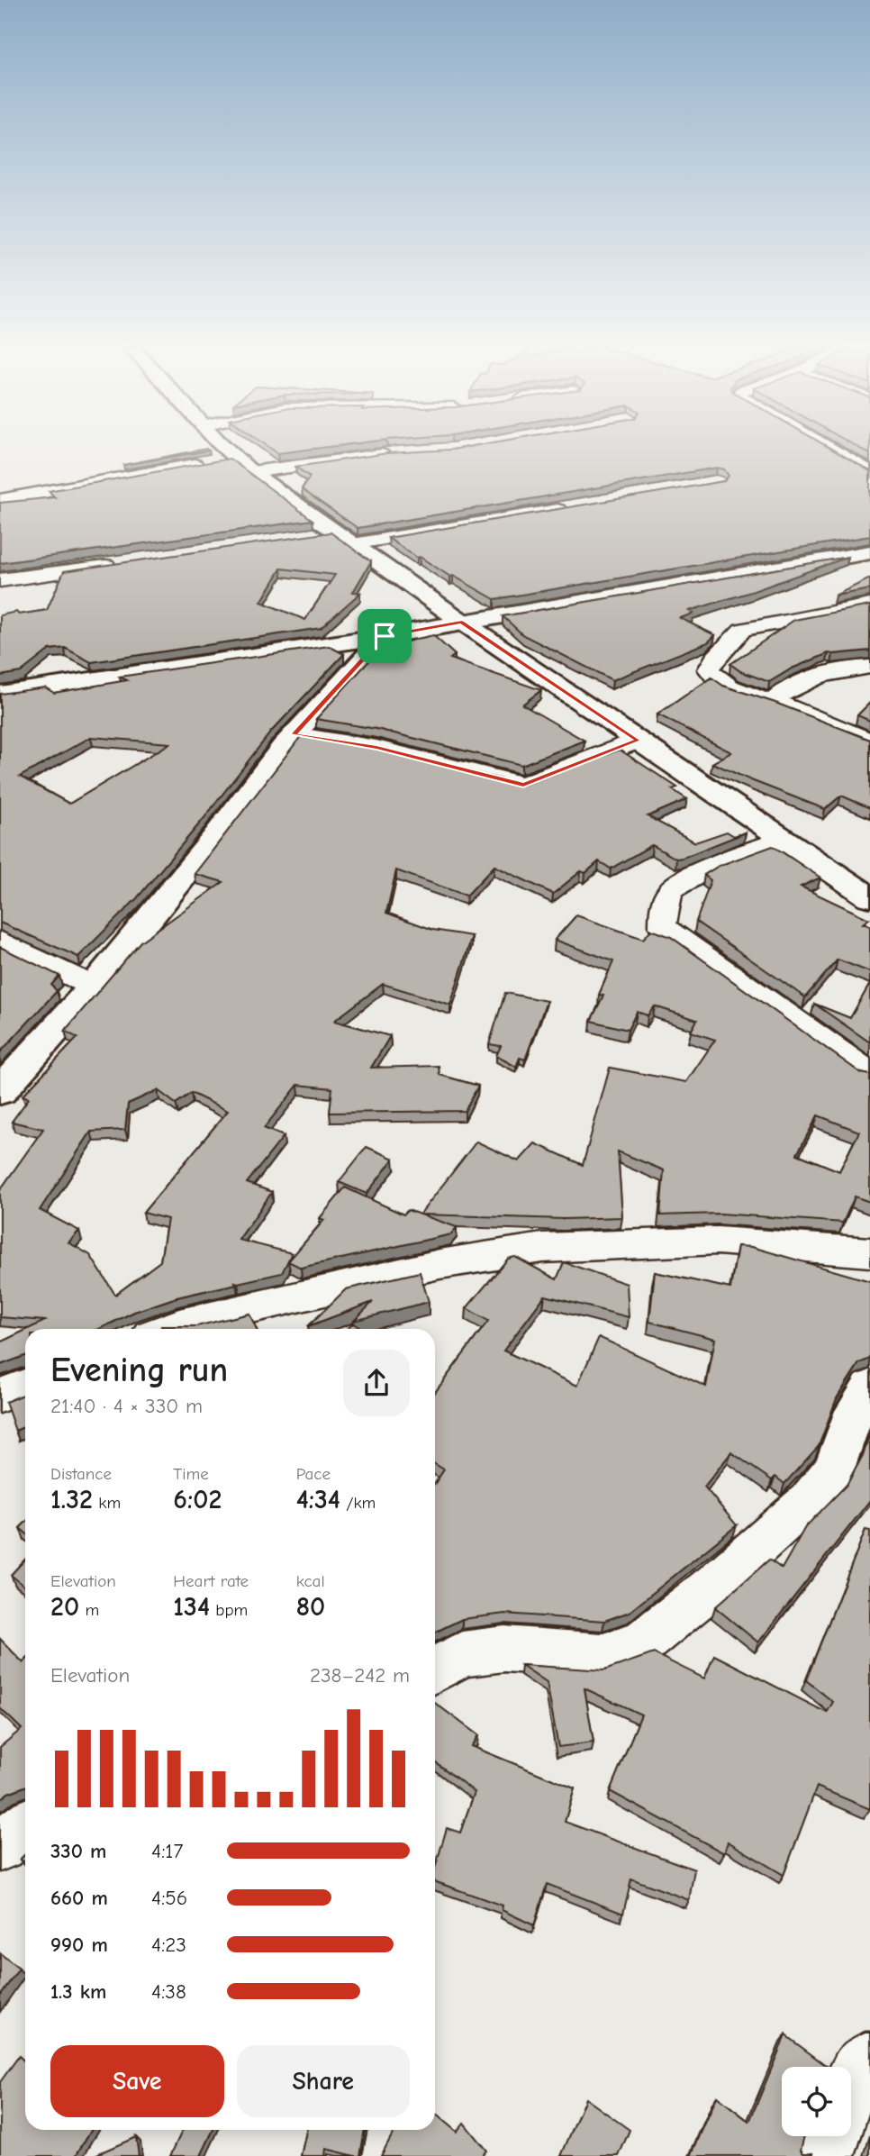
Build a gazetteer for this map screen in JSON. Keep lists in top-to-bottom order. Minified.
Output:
{"page":{"heading":["Evening run","21:40 · 4 × 330 m"],"stats":[["Distance","1.32 km"],["Time","6:02"],["Pace","4:34 /km"],["Elevation","20 m"],["Heart rate","134 bpm"],["kcal","80"]],"chart":["Elevation","238–242 m"],"list":[{"name":"330 m","note":"4:17"},{"name":"660 m","note":"4:56"},{"name":"990 m","note":"4:23"},{"name":"1.3 km","note":"4:38"}],"buttons":["Save","Share"]}}
